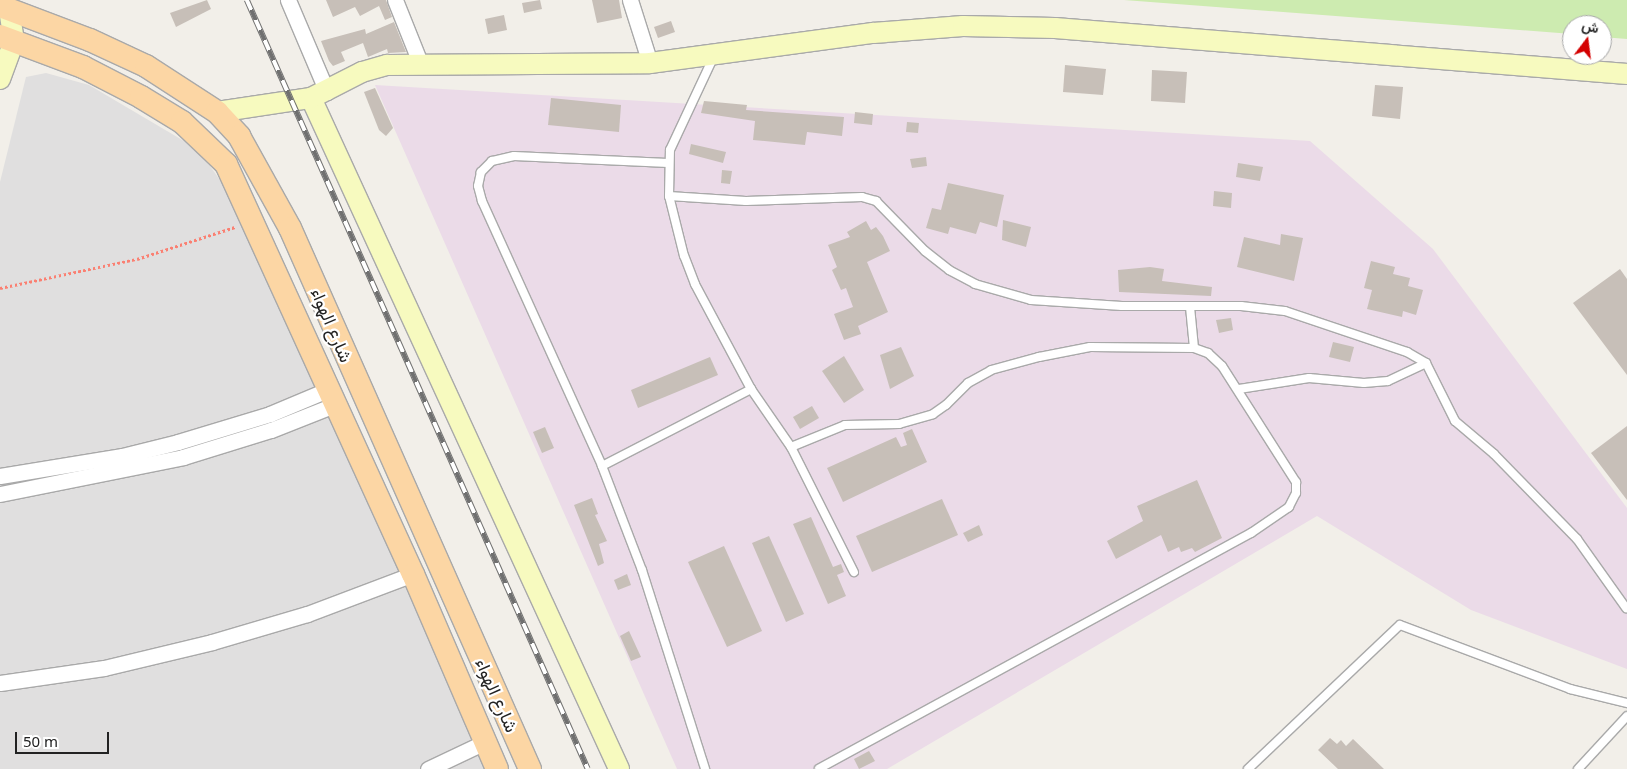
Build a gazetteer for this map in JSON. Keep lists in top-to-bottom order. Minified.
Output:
{"streets":{"main road":["شارع الهواء"]},"scale_bar":"50 m","north":"top"}
